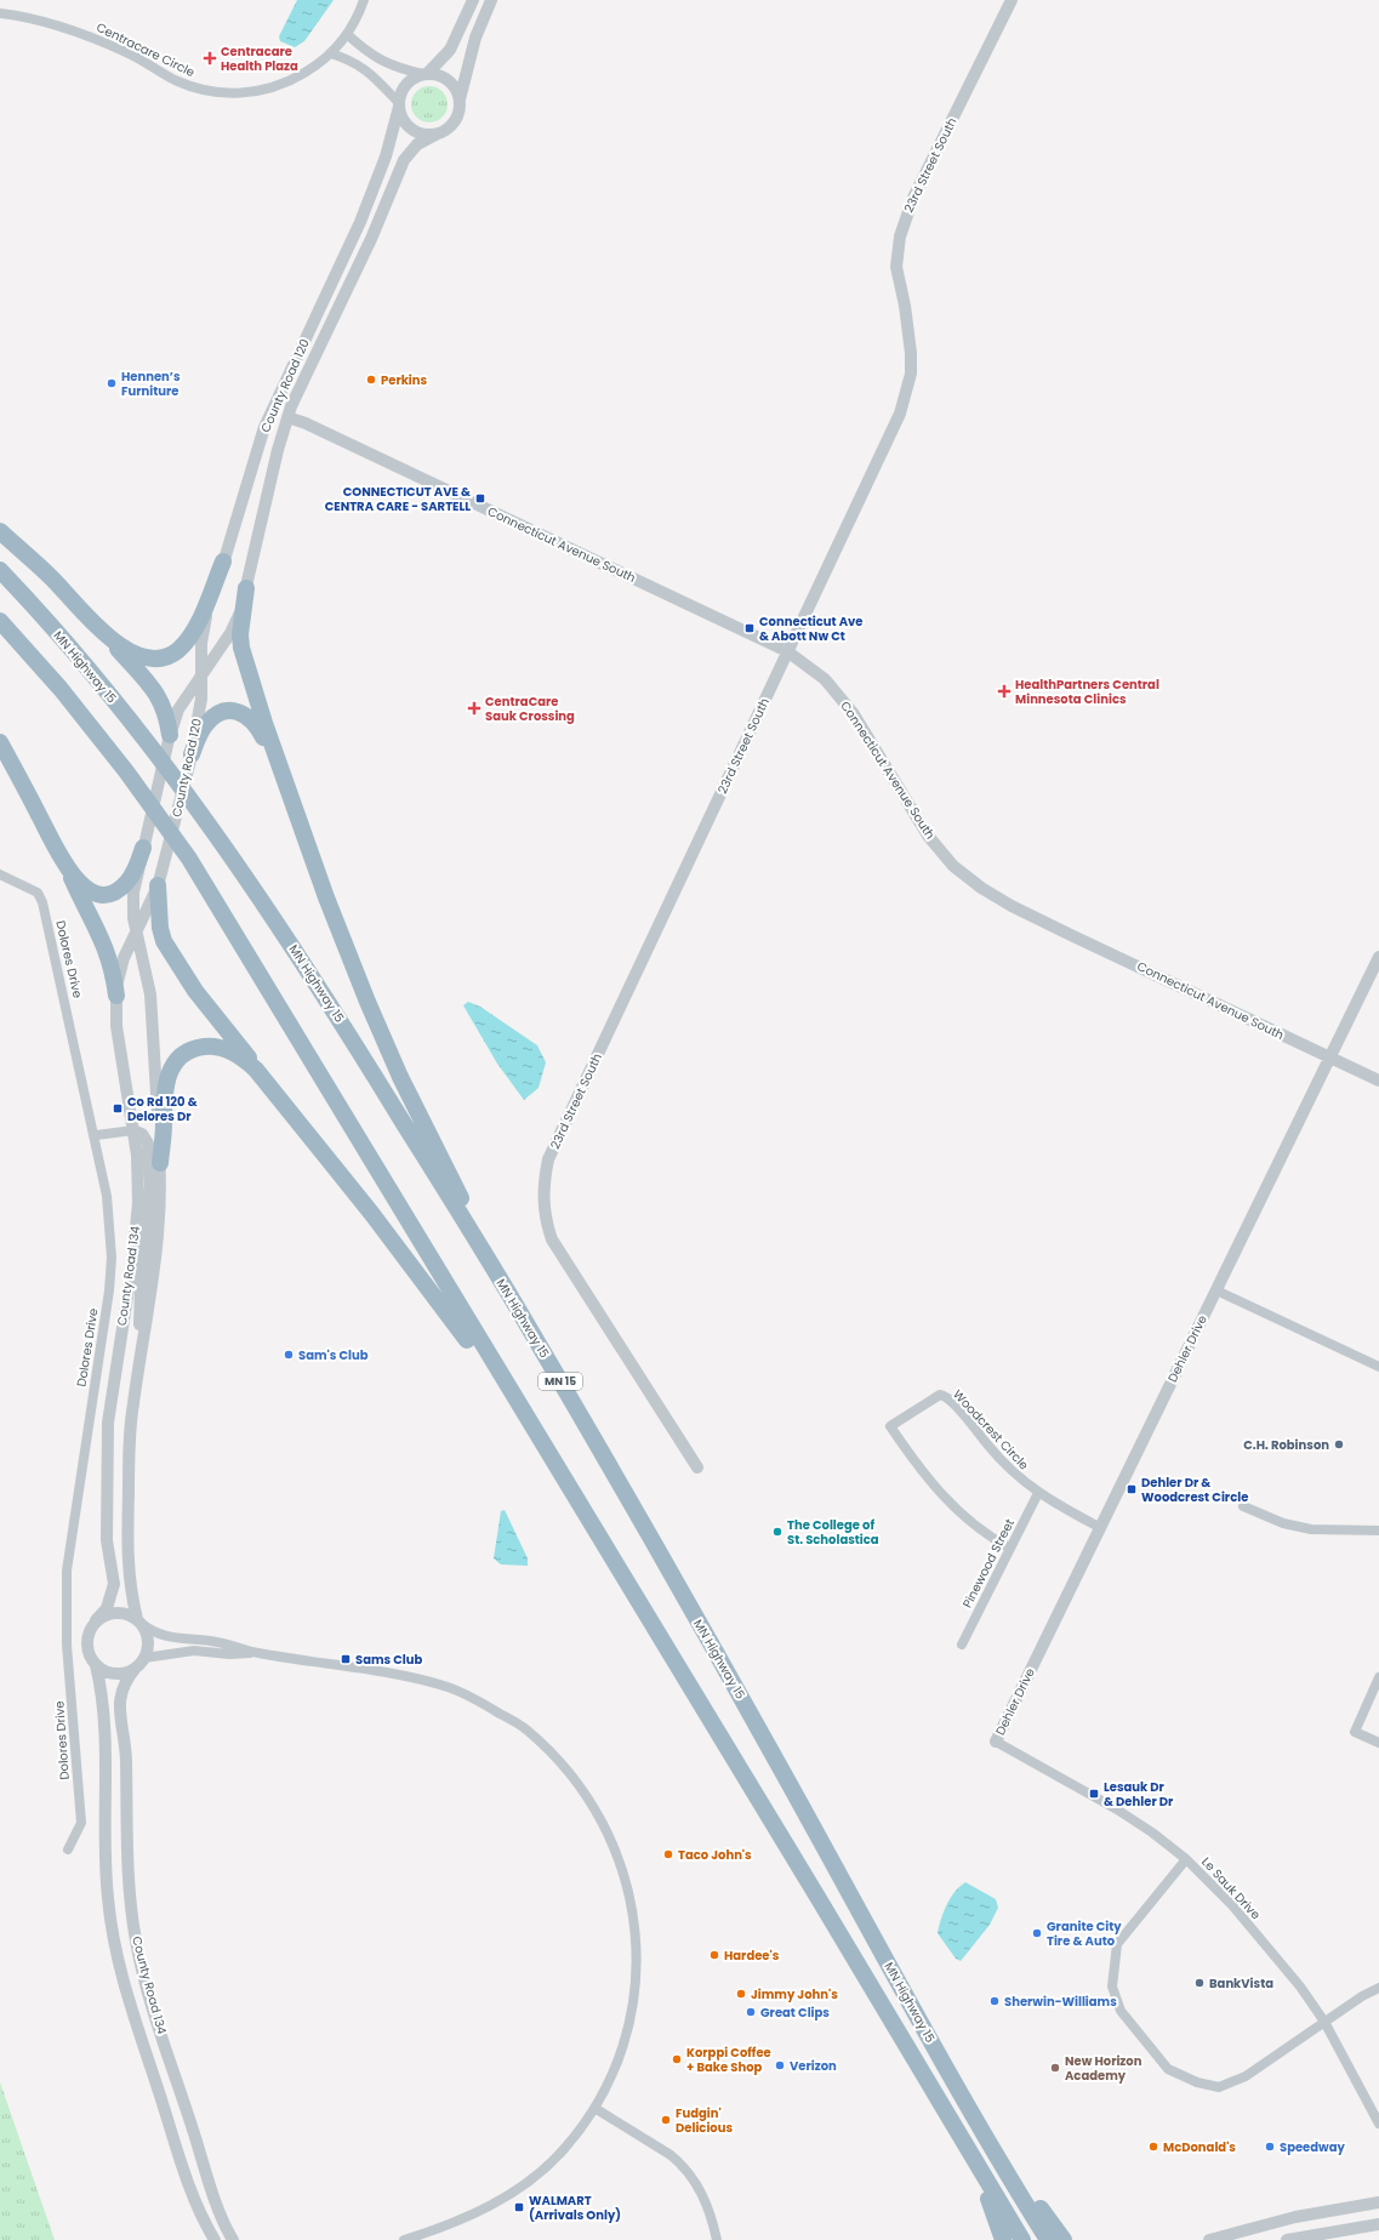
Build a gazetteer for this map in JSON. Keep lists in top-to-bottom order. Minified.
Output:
{"streets":{"highway":["MN Highway 15","MN 15"],"street":["Centracare Circle","23rd Street South","County Road 120","Connecticut Avenue South","Dolores Drive","County Road 134","Dehler Drive","Woodcrest Circle","Pinewood Street","Le Sauk Drive"]},"crossings":[["23rd Street South","Connecticut Avenue South"],["County Road 120","Connecticut Avenue South"],["County Road 120","County Road 134"],["Connecticut Avenue South","Dehler Drive"],["Dehler Drive","Woodcrest Circle"],["Dehler Drive","Le Sauk Drive"],["Woodcrest Circle","Pinewood Street"]],"places":{"health":["Centracare Health Plaza","HealthPartners Central Minnesota Clinics","CentraCare Sauk Crossing"],"other":["Perkins","Hennen’s Furniture","Sam's Club","C.H. Robinson","The College of St. Scholastica","Taco John's","Granite City Tire & Auto","Hardee's","BankVista","Jimmy John's","Sherwin-Williams","Great Clips","Korppi Coffee + Bake Shop","Verizon","New Horizon Academy","Fudgin' Delicious","McDonald's","Speedway"],"transit":["CONNECTICUT AVE & CENTRA CARE - SARTELL","Connecticut Ave & Abott Nw Ct","Co Rd 120 & Delores Dr","Dehler Dr & Woodcrest Circle","Sams Club","Lesauk Dr & Dehler Dr","WALMART (Arrivals Only)"]}}
